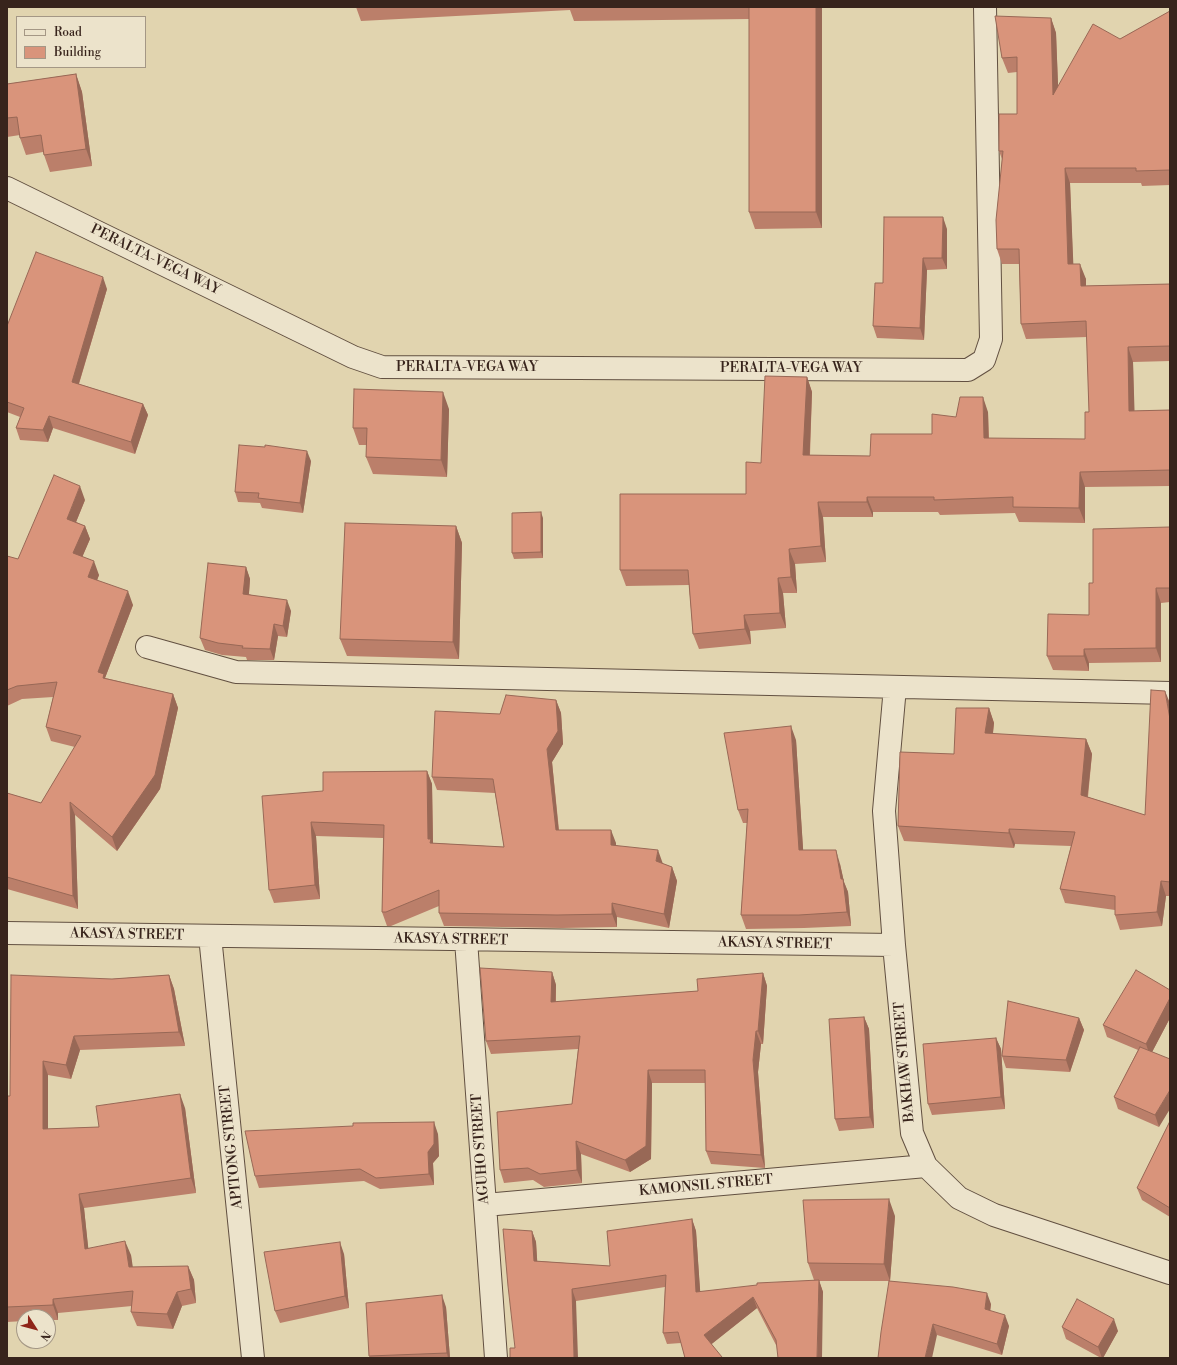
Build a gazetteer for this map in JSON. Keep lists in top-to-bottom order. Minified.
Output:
{"streets":{"street":["PERALTA-VEGA WAY","AKASYA STREET","BAKHAW STREET","APITONG STREET","AGUHO STREET","KAMONSIL STREET"]},"crossings":[["AKASYA STREET","BAKHAW STREET"],["AKASYA STREET","APITONG STREET"],["AKASYA STREET","AGUHO STREET"],["BAKHAW STREET","KAMONSIL STREET"],["AGUHO STREET","KAMONSIL STREET"]],"legend":["Road","Building"],"north":"bottom right"}
